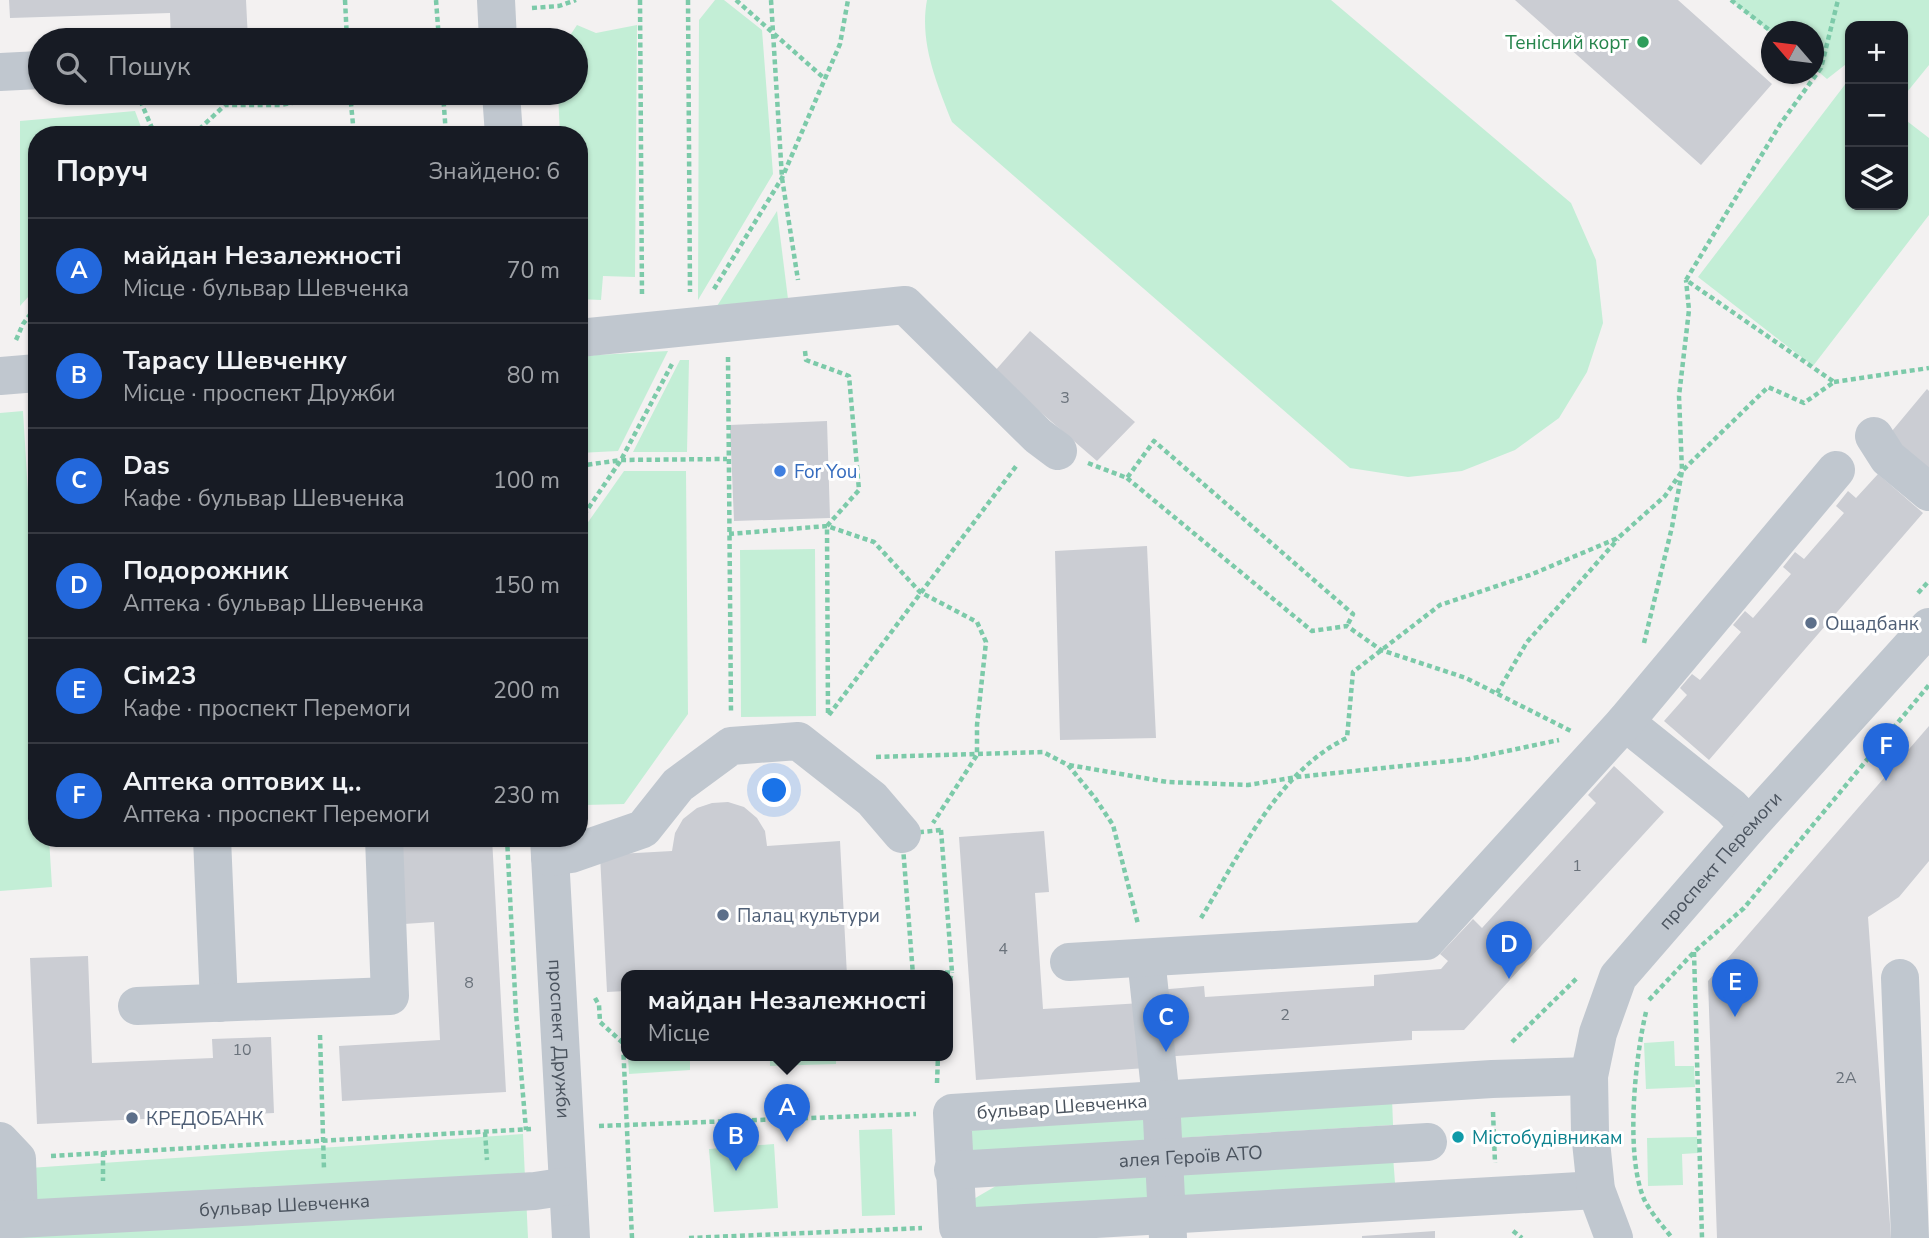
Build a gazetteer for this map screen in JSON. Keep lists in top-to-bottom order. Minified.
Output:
{"streets":{"street":["проспект Перемоги","проспект Дружби","бульвар Шевченка","алея Героїв АТО"]},"crossings":[["проспект Перемоги","бульвар Шевченка"],["проспект Дружби","бульвар Шевченка"],["бульвар Шевченка","алея Героїв АТО"]],"places":["Тенісний корт","For You","Ощадбанк","Палац культури","КРЕДОБАНК","Містобудівникам"],"house_numbers":["3","1","4","8","2","10","2А"],"north":"top left","page":{"map_buttons":["+","−"],"search":"Пошук","heading":["Поруч","Знайдено: 6"],"list":[{"mark":"A","name":"майдан Незалежності","note":"Місце · бульвар Шевченка","value":"70 m"},{"mark":"B","name":"Тарасу Шевченку","note":"Місце · проспект Дружби","value":"80 m"},{"mark":"C","name":"Das","note":"Кафе · бульвар Шевченка","value":"100 m"},{"mark":"D","name":"Подорожник","note":"Аптека · бульвар Шевченка","value":"150 m"},{"mark":"E","name":"Сім23","note":"Кафе · проспект Перемоги","value":"200 m"},{"mark":"F","name":"Аптека оптових ц‥","note":"Аптека · проспект Перемоги","value":"230 m"}],"pins":["F","D","E","C","A","B"],"popup":["майдан Незалежності","Місце"]}}
